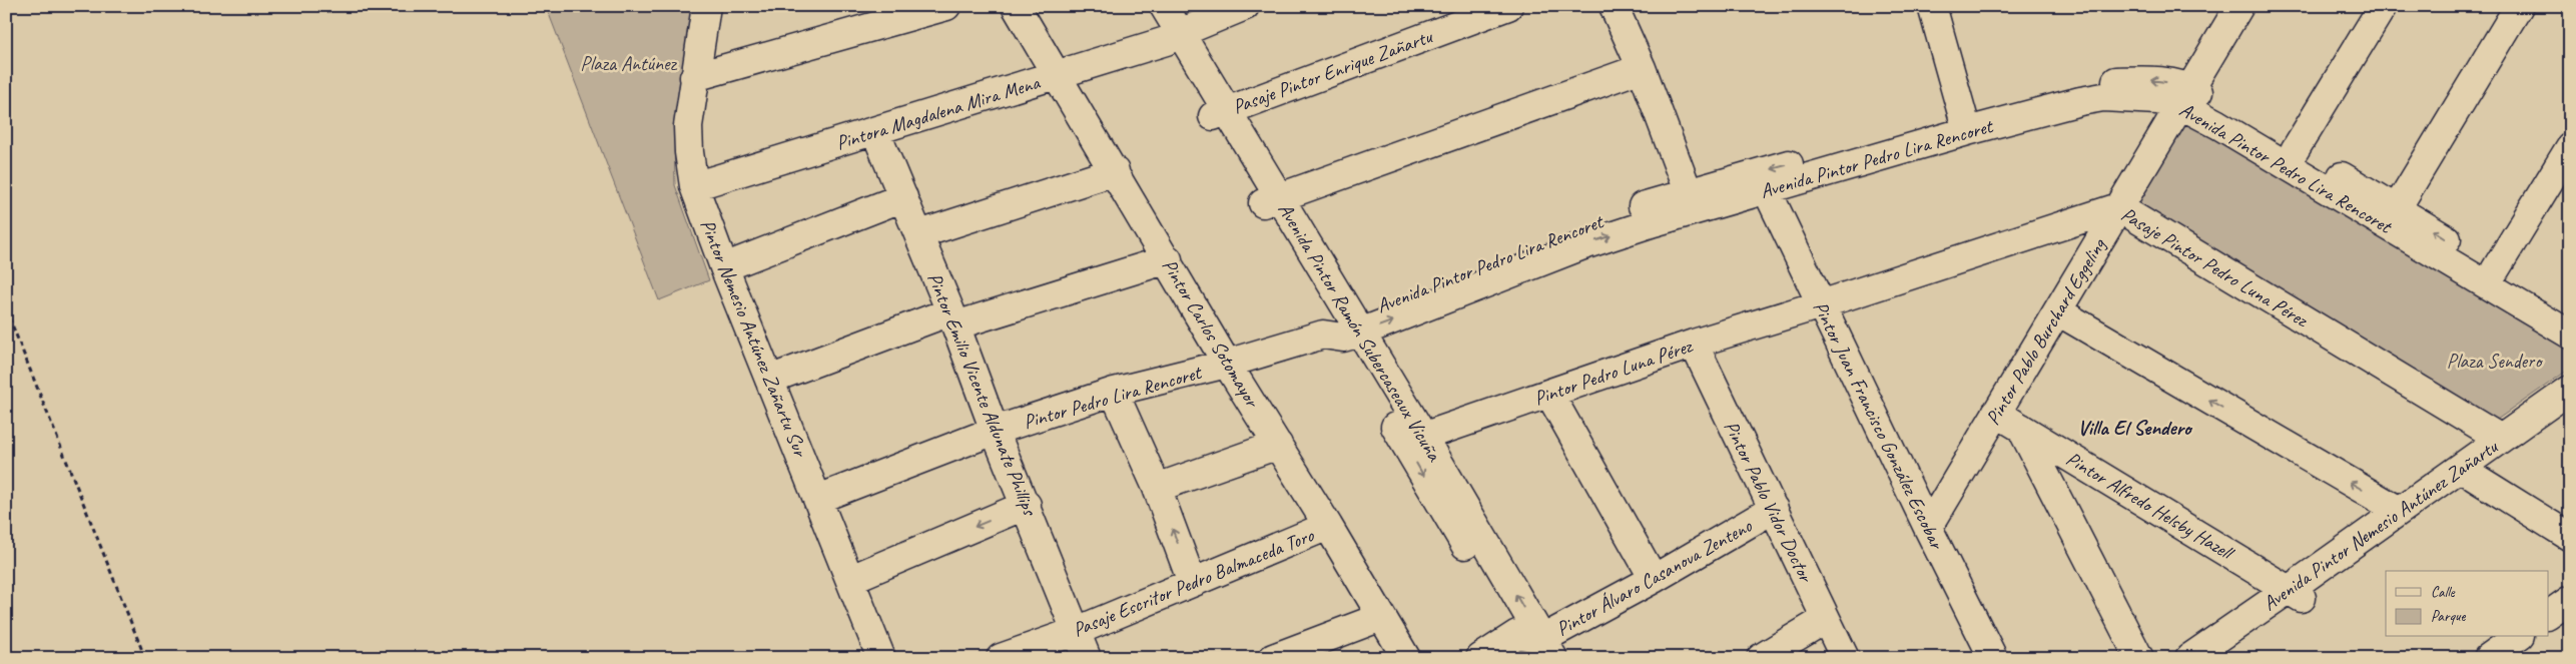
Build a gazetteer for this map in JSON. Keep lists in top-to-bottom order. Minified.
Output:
{"streets":{"street":["Pasaje Pintor Enrique Zañartu","Pintora Magdalena Mira Mena","Avenida Pintor Pedro Lira Rencoret","Pasaje Pintor Pedro Luna Pérez","Avenida Pintor Ramón Subercaseaux Vicuña","Pintor Pablo Burchard Eggeling","Pintor Carlos Sotomayor","Pintor Nemesio Antúnez Zañartu Sur","Pintor Pedro Luna Pérez","Pintor Emilio Vicente Aldunate Phillips","Pintor Pedro Lira Rencoret","Pintor Juan Francisco González Escobar","Pintor Pablo Vidor Doctor","Pintor Alfredo Helsby Hazell","Avenida Pintor Nemesio Antúnez Zañartu","Pintor Álvaro Casanova Zenteno","Pasaje Escritor Pedro Balmaceda Toro"]},"crossings":[["Pasaje Pintor Enrique Zañartu","Avenida Pintor Ramón Subercaseaux Vicuña"],["Pintora Magdalena Mira Mena","Avenida Pintor Ramón Subercaseaux Vicuña"],["Pintora Magdalena Mira Mena","Pintor Carlos Sotomayor"],["Pintora Magdalena Mira Mena","Pintor Nemesio Antúnez Zañartu Sur"],["Pintora Magdalena Mira Mena","Pintor Emilio Vicente Aldunate Phillips"],["Avenida Pintor Pedro Lira Rencoret","Avenida Pintor Ramón Subercaseaux Vicuña"],["Avenida Pintor Pedro Lira Rencoret","Pintor Pablo Burchard Eggeling"],["Avenida Pintor Pedro Lira Rencoret","Pintor Pedro Lira Rencoret"],["Avenida Pintor Pedro Lira Rencoret","Pintor Juan Francisco González Escobar"],["Pasaje Pintor Pedro Luna Pérez","Pintor Pablo Burchard Eggeling"],["Pasaje Pintor Pedro Luna Pérez","Pintor Pedro Luna Pérez"],["Pasaje Pintor Pedro Luna Pérez","Pintor Juan Francisco González Escobar"],["Pasaje Pintor Pedro Luna Pérez","Avenida Pintor Nemesio Antúnez Zañartu"],["Avenida Pintor Ramón Subercaseaux Vicuña","Pintor Pedro Luna Pérez"],["Avenida Pintor Ramón Subercaseaux Vicuña","Pintor Pedro Lira Rencoret"],["Avenida Pintor Ramón Subercaseaux Vicuña","Pintor Álvaro Casanova Zenteno"],["Pintor Pablo Burchard Eggeling","Pintor Juan Francisco González Escobar"],["Pintor Pablo Burchard Eggeling","Pintor Alfredo Helsby Hazell"],["Pintor Carlos Sotomayor","Pintor Pedro Lira Rencoret"],["Pintor Carlos Sotomayor","Pasaje Escritor Pedro Balmaceda Toro"],["Pintor Nemesio Antúnez Zañartu Sur","Pintor Pedro Lira Rencoret"],["Pintor Pedro Luna Pérez","Pintor Juan Francisco González Escobar"],["Pintor Pedro Luna Pérez","Pintor Pablo Vidor Doctor"],["Pintor Emilio Vicente Aldunate Phillips","Pintor Pedro Lira Rencoret"],["Pintor Emilio Vicente Aldunate Phillips","Pasaje Escritor Pedro Balmaceda Toro"],["Pintor Pablo Vidor Doctor","Pintor Álvaro Casanova Zenteno"],["Pintor Alfredo Helsby Hazell","Avenida Pintor Nemesio Antúnez Zañartu"]],"districts":["Villa El Sendero"],"parks":["Plaza Antúnez","Plaza Sendero"],"legend":["Calle","Parque"]}
